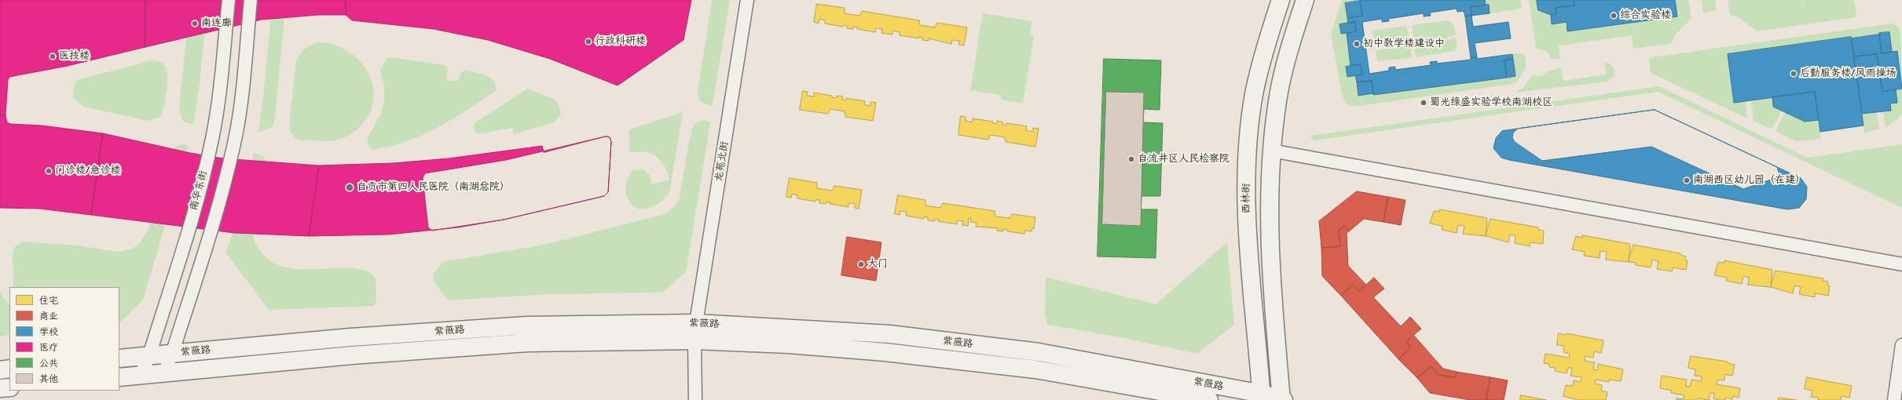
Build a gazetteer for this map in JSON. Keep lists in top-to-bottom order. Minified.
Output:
{"streets":{"main road":["西林街","紫薇路"],"street":["龙苑北街","南华东街"]},"crossings":[["龙苑北街","紫薇路"],["南华东街","紫薇路"],["西林街","紫薇路"]],"places":["综合实验楼","南连廊","行政科研楼","初中教学楼建设中","医技楼","后勤服务楼/风雨操场","蜀光绿盛实验学校南湖校区","自流井区人民检察院","门诊楼/急诊楼","南湖西区幼儿园（在建）","自贡市第四人民医院（南湖总院）","大门"],"legend":["住宅","商业","学校","医疗","公共","其他"]}
